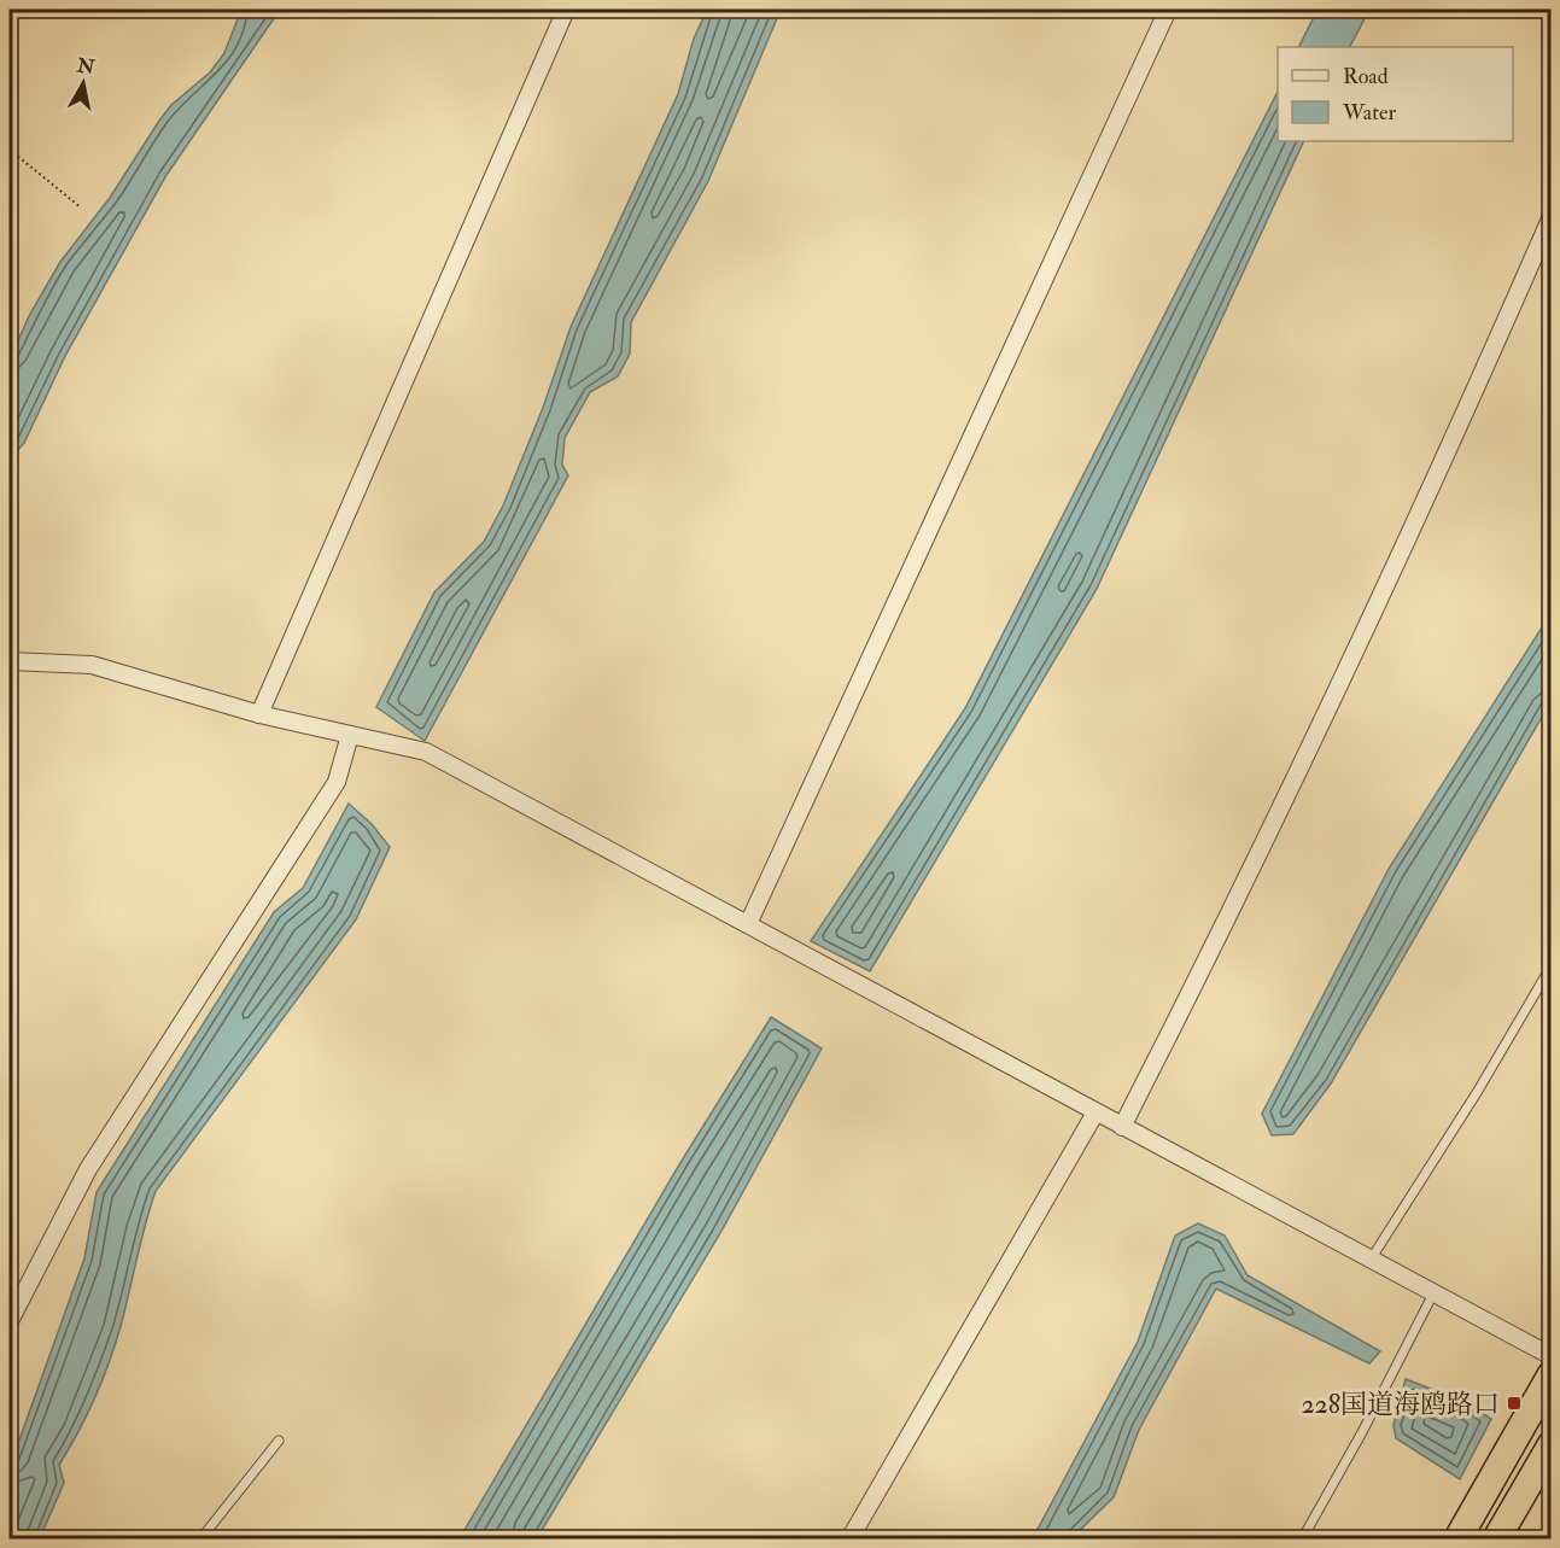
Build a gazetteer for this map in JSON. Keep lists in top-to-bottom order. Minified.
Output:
{"places":{"transit":["228国道海鸥路口"]},"legend":["Road","Water"],"north":"top"}
